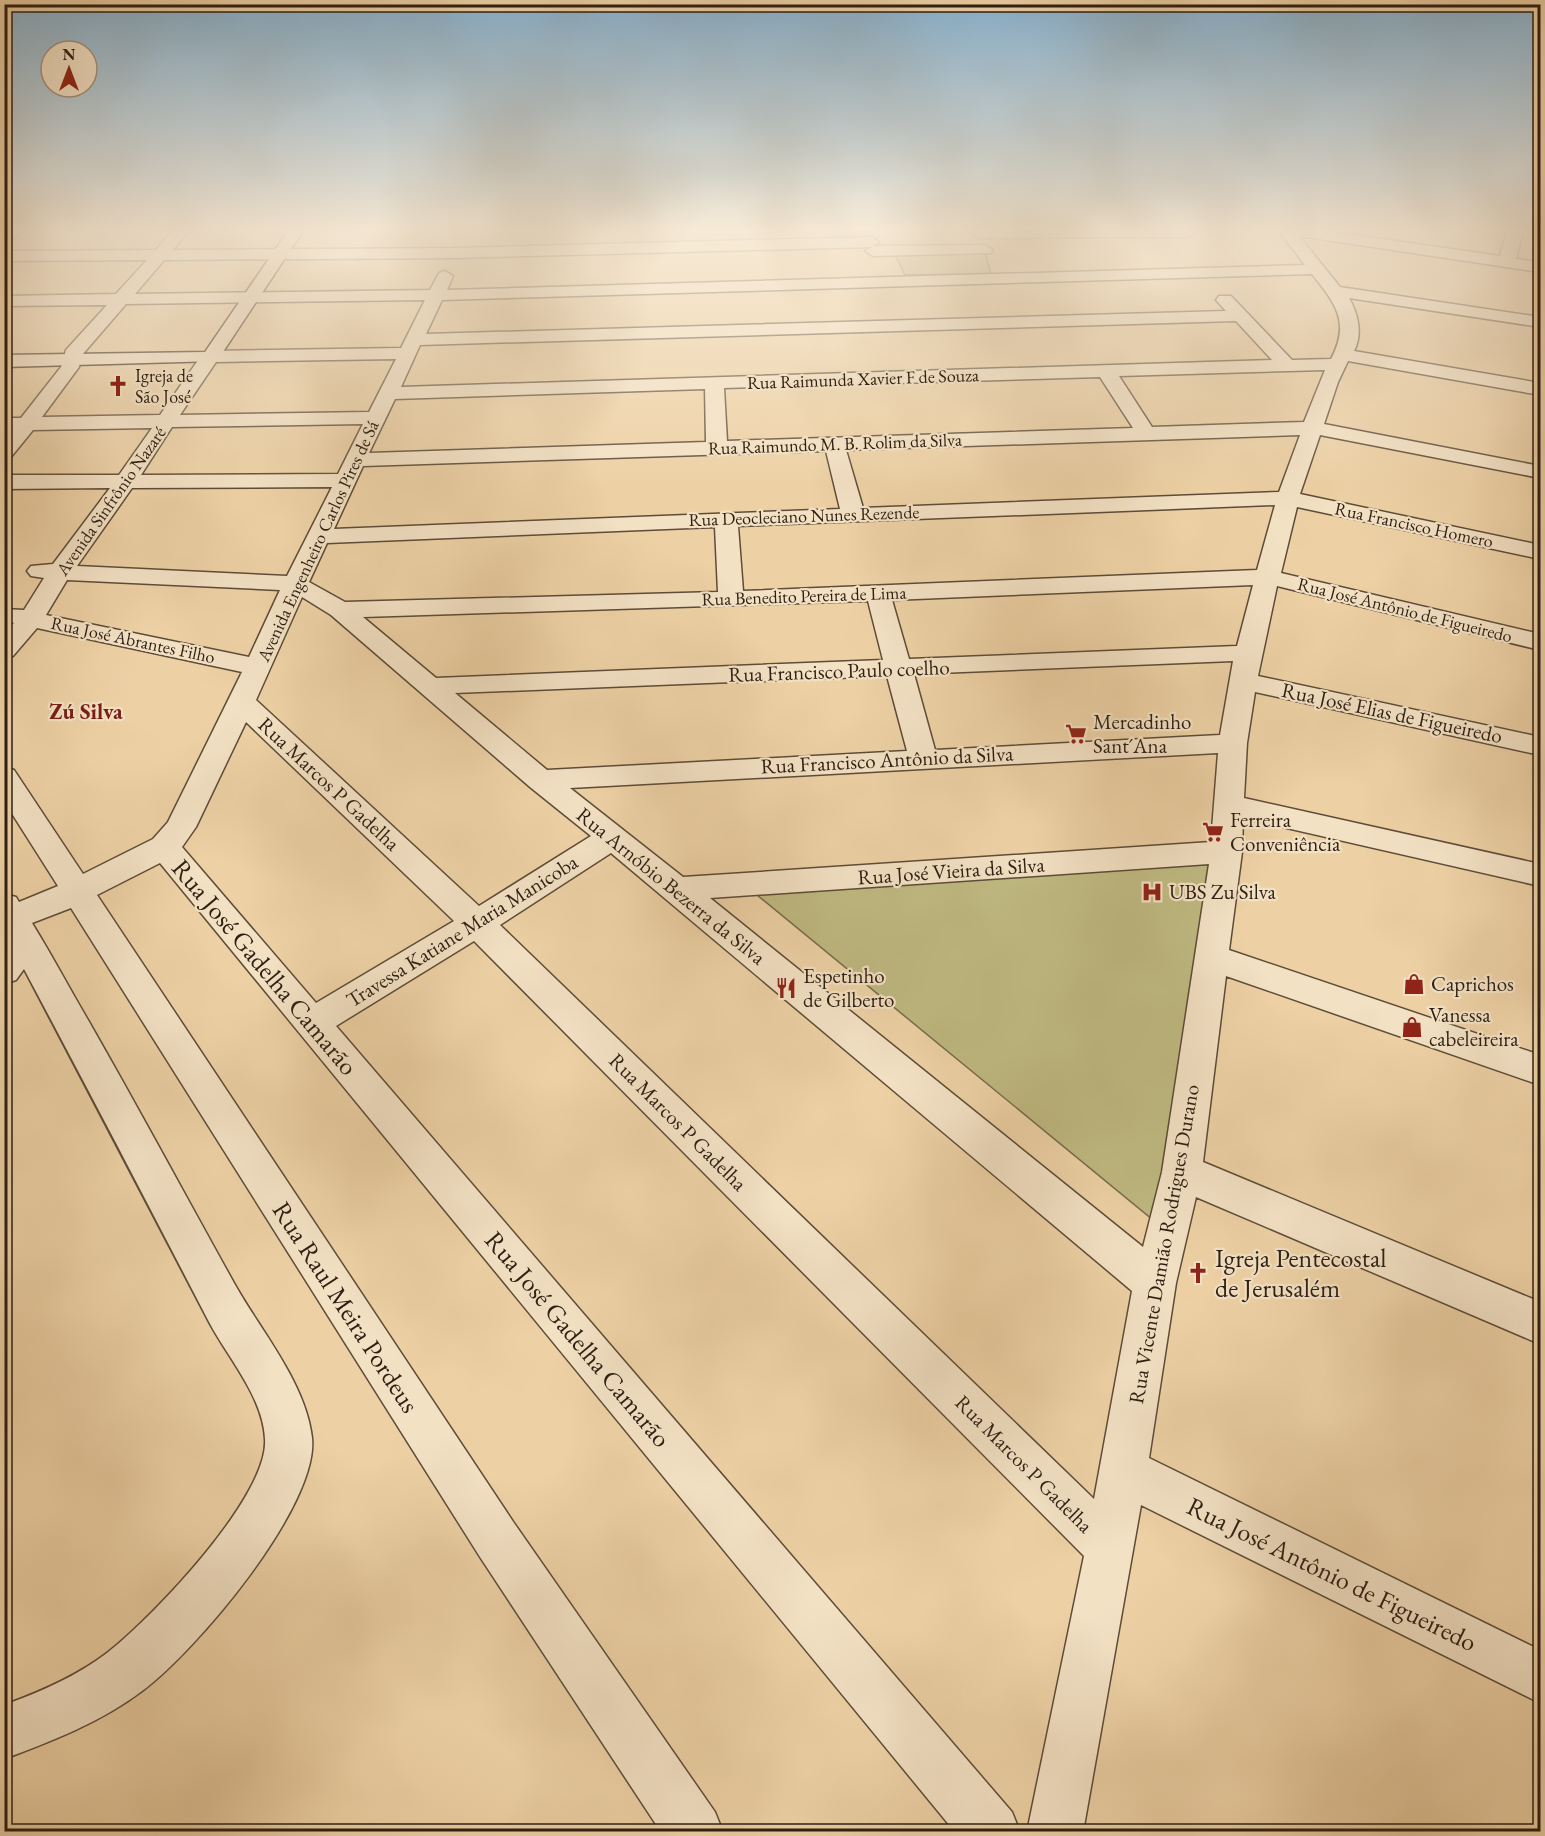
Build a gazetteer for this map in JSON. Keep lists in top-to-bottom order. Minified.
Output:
{"streets":{"street":["Rua Raimunda Xavier F de Souza","Rua Raimundo M. B. Rolim da Silva","Avenida Sinfrônio Nazaré","Rua Deocleciano Nunes Rezende","Rua Francisco Homero","Avenida Engenheiro Carlos Pires de Sá","Rua Benedito Pereira de Lima","Rua José Antônio de Figueiredo","Rua José Abrantes Filho","Rua Francisco Paulo coelho","Rua José Elias de Figueiredo","Rua Francisco Antônio da Silva","Rua Marcos P Gadelha","Rua José Vieira da Silva","Rua Arnóbio Bezerra da Silva","Travessa Katiane Maria Manicoba","Rua José Gadelha Camarão","Rua Vicente Damião Rodrigues Durano","Rua Raul Meira Pordeus"]},"crossings":[["Rua Raimunda Xavier F de Souza","Avenida Engenheiro Carlos Pires de Sá"],["Rua Raimunda Xavier F de Souza","Rua Vicente Damião Rodrigues Durano"],["Rua Raimundo M. B. Rolim da Silva","Avenida Engenheiro Carlos Pires de Sá"],["Rua Raimundo M. B. Rolim da Silva","Rua Vicente Damião Rodrigues Durano"],["Avenida Sinfrônio Nazaré","Rua José Abrantes Filho"],["Rua Deocleciano Nunes Rezende","Rua Francisco Homero"],["Rua Deocleciano Nunes Rezende","Avenida Engenheiro Carlos Pires de Sá"],["Rua Deocleciano Nunes Rezende","Rua Vicente Damião Rodrigues Durano"],["Rua Francisco Homero","Rua Vicente Damião Rodrigues Durano"],["Avenida Engenheiro Carlos Pires de Sá","Rua José Abrantes Filho"],["Avenida Engenheiro Carlos Pires de Sá","Rua Marcos P Gadelha"],["Avenida Engenheiro Carlos Pires de Sá","Rua Arnóbio Bezerra da Silva"],["Avenida Engenheiro Carlos Pires de Sá","Rua José Gadelha Camarão"],["Rua Benedito Pereira de Lima","Rua José Antônio de Figueiredo"],["Rua Benedito Pereira de Lima","Rua Arnóbio Bezerra da Silva"],["Rua Benedito Pereira de Lima","Rua Vicente Damião Rodrigues Durano"],["Rua José Antônio de Figueiredo","Rua Vicente Damião Rodrigues Durano"],["Rua Francisco Paulo coelho","Rua José Elias de Figueiredo"],["Rua Francisco Paulo coelho","Rua Arnóbio Bezerra da Silva"],["Rua Francisco Paulo coelho","Rua Vicente Damião Rodrigues Durano"],["Rua José Elias de Figueiredo","Rua Vicente Damião Rodrigues Durano"],["Rua Francisco Antônio da Silva","Rua Arnóbio Bezerra da Silva"],["Rua Francisco Antônio da Silva","Rua Vicente Damião Rodrigues Durano"],["Rua Marcos P Gadelha","Travessa Katiane Maria Manicoba"],["Rua Marcos P Gadelha","Rua Vicente Damião Rodrigues Durano"],["Rua José Vieira da Silva","Rua Arnóbio Bezerra da Silva"],["Rua José Vieira da Silva","Rua Vicente Damião Rodrigues Durano"],["Rua Arnóbio Bezerra da Silva","Travessa Katiane Maria Manicoba"],["Rua Arnóbio Bezerra da Silva","Rua Vicente Damião Rodrigues Durano"],["Travessa Katiane Maria Manicoba","Rua José Gadelha Camarão"]],"districts":["Zú Silva"],"places":{"church":["Igreja de São José","Igreja Pentecostal de Jerusalém"],"supermarket":["Mercadinho Sant´Ana","Ferreira Conveniência"],"hospital":["UBS Zu Silva"],"shop":["Caprichos","Vanessa cabeleireira"],"restaurant":["Espetinho de Gilberto"]},"north":"top"}
